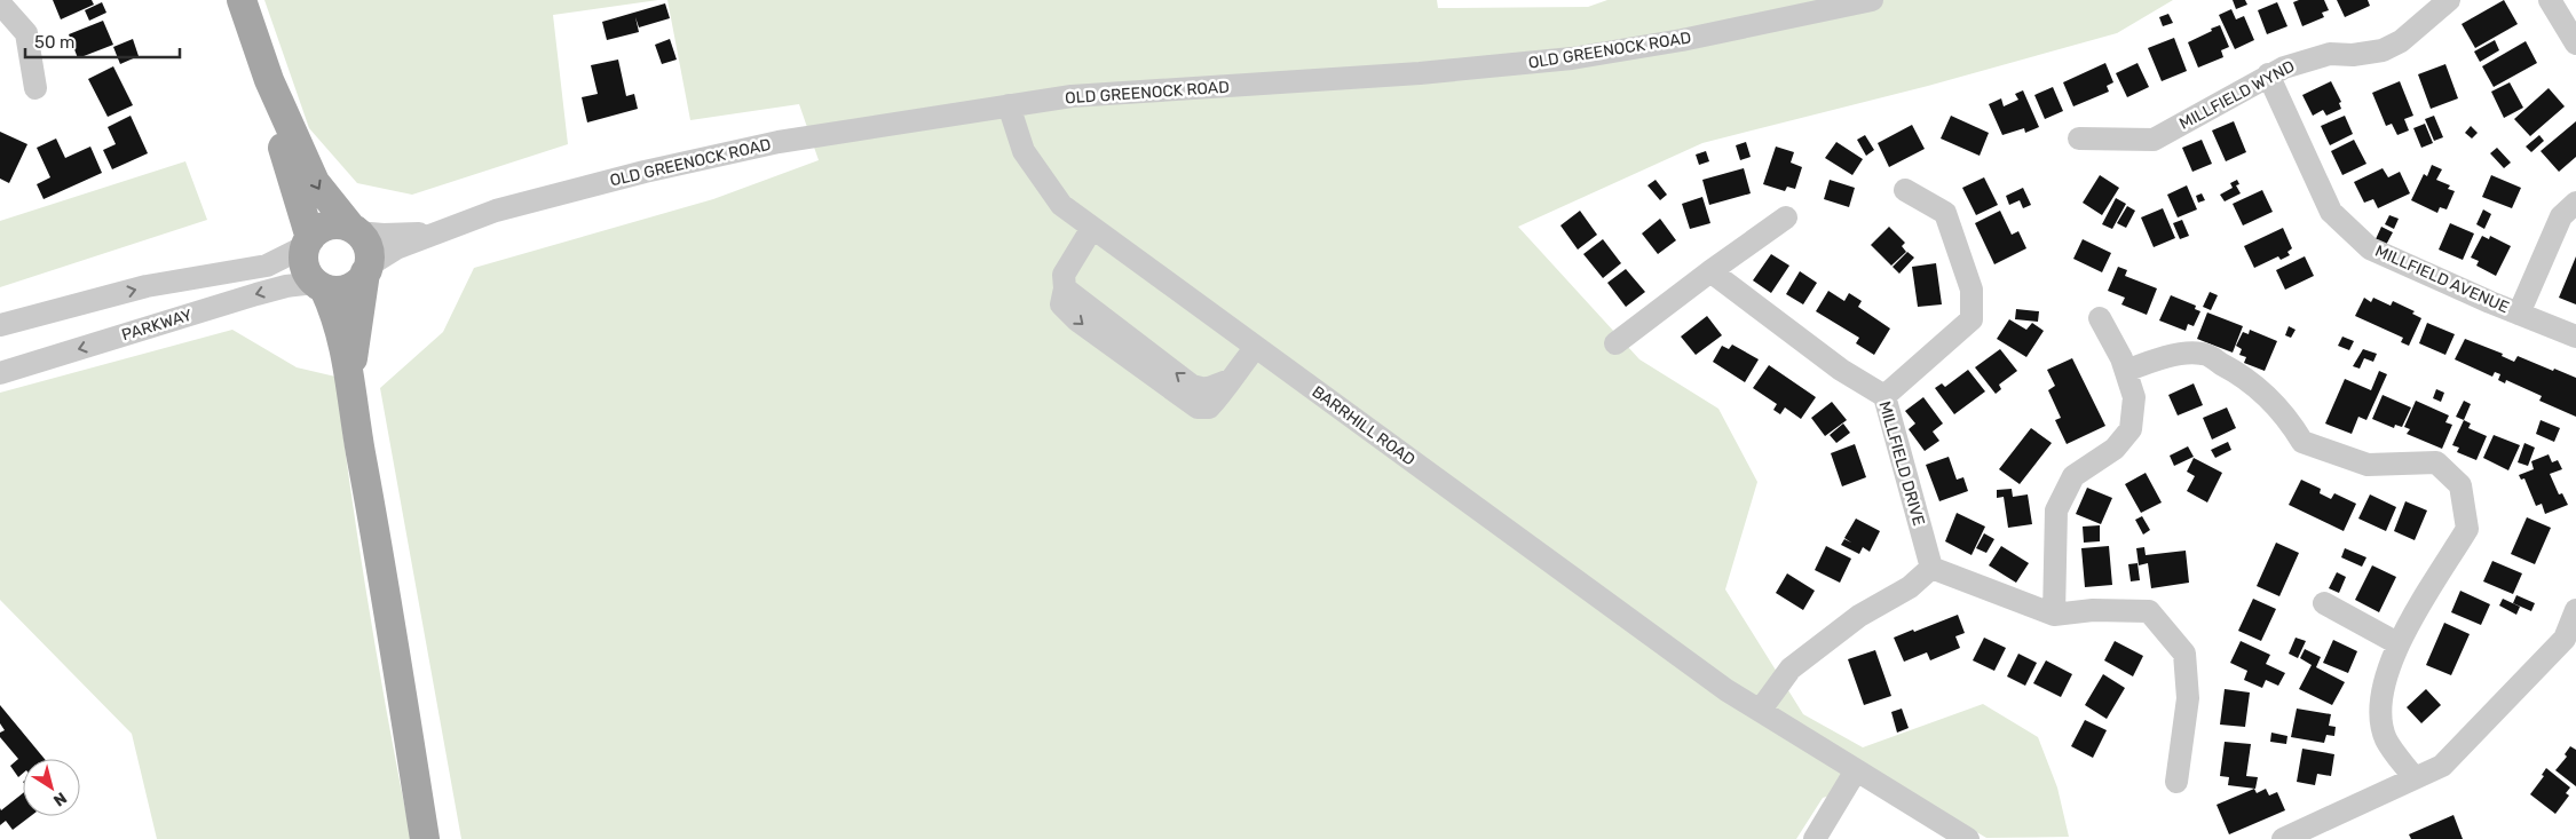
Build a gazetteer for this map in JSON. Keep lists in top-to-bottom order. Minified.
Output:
{"streets":{"street":["OLD GREENOCK ROAD","MILLFIELD WYND","MILLFIELD AVENUE","PARKWAY","BARRHILL ROAD","MILLFIELD DRIVE"]},"crossings":[["OLD GREENOCK ROAD","PARKWAY"],["OLD GREENOCK ROAD","BARRHILL ROAD"],["MILLFIELD WYND","MILLFIELD AVENUE"]],"scale_bar":"50 m","north":"bottom right"}
